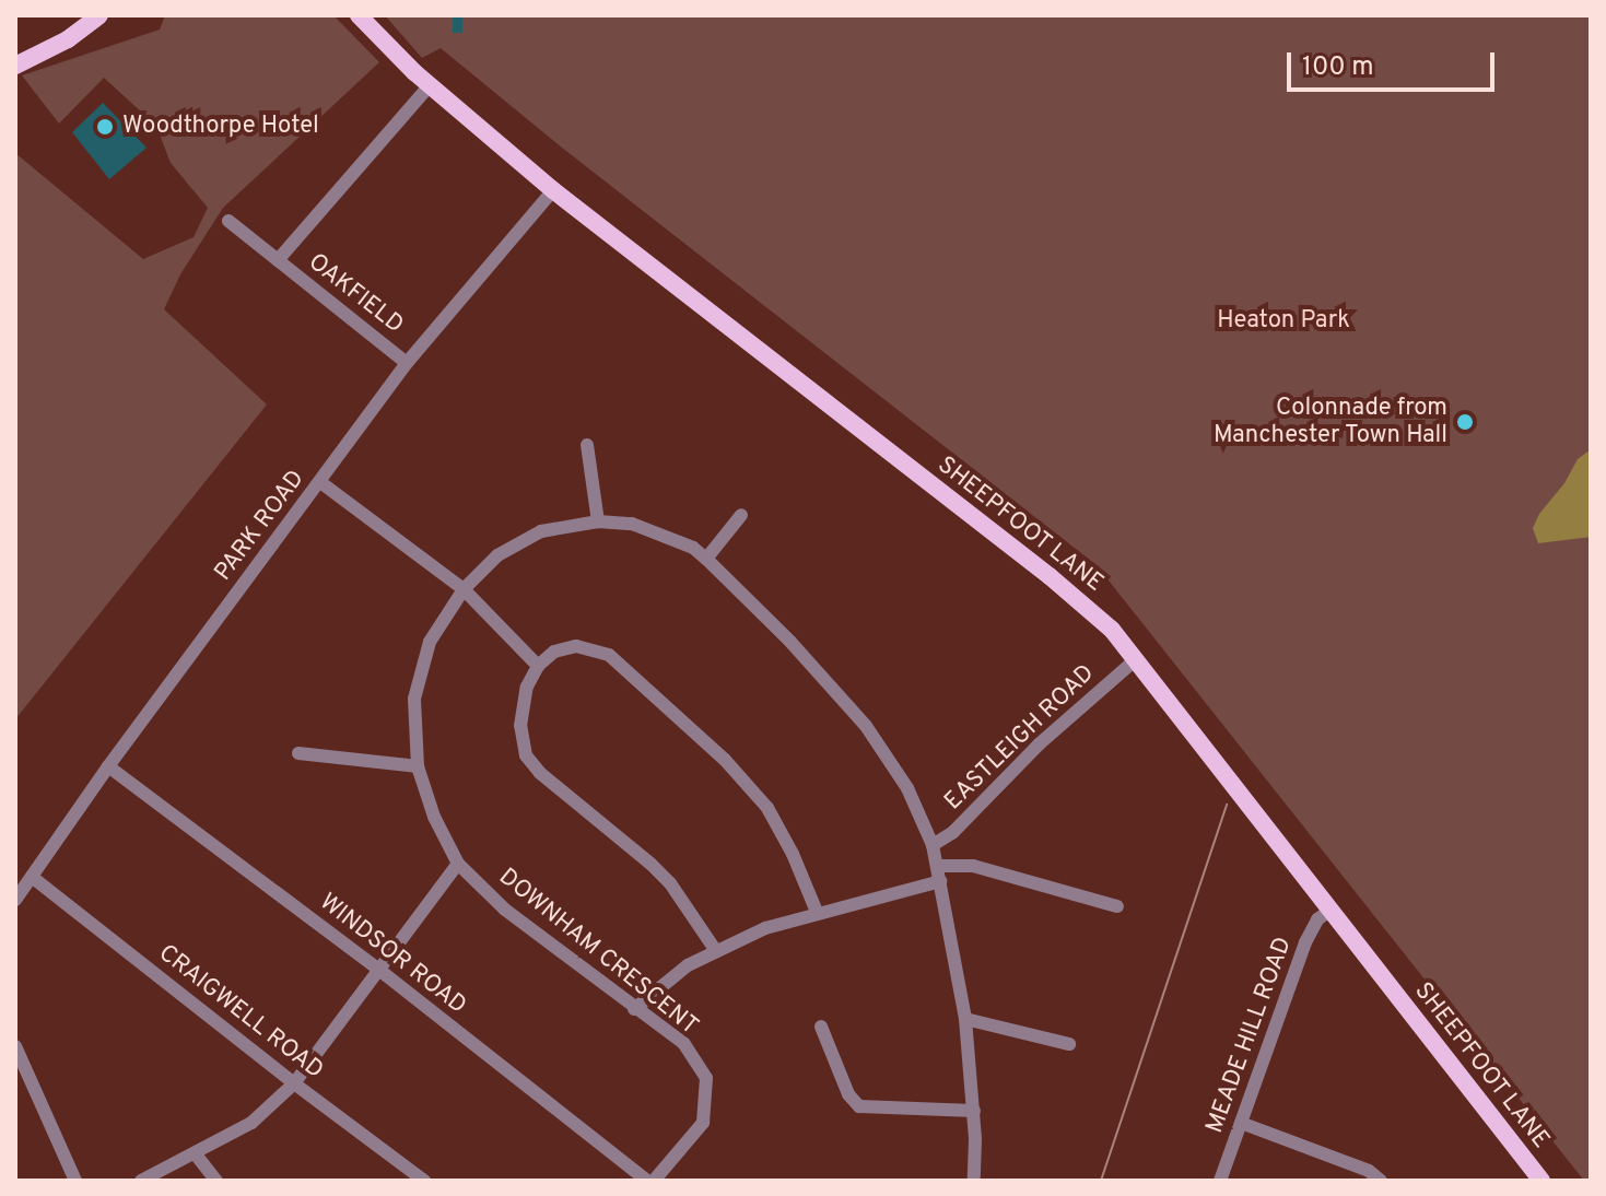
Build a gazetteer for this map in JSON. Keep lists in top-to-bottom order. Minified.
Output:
{"streets":{"main road":["SHEEPFOOT LANE"],"street":["OAKFIELD","PARK ROAD","EASTLEIGH ROAD","DOWNHAM CRESCENT","WINDSOR ROAD","CRAIGWELL ROAD","MEADE HILL ROAD"]},"crossings":[["OAKFIELD","PARK ROAD"],["SHEEPFOOT LANE","PARK ROAD"],["SHEEPFOOT LANE","EASTLEIGH ROAD"],["SHEEPFOOT LANE","MEADE HILL ROAD"],["PARK ROAD","WINDSOR ROAD"],["PARK ROAD","CRAIGWELL ROAD"],["EASTLEIGH ROAD","DOWNHAM CRESCENT"]],"parks":["Heaton Park"],"places":["Woodthorpe Hotel","Colonnade from Manchester Town Hall"],"scale_bar":"100 m"}
